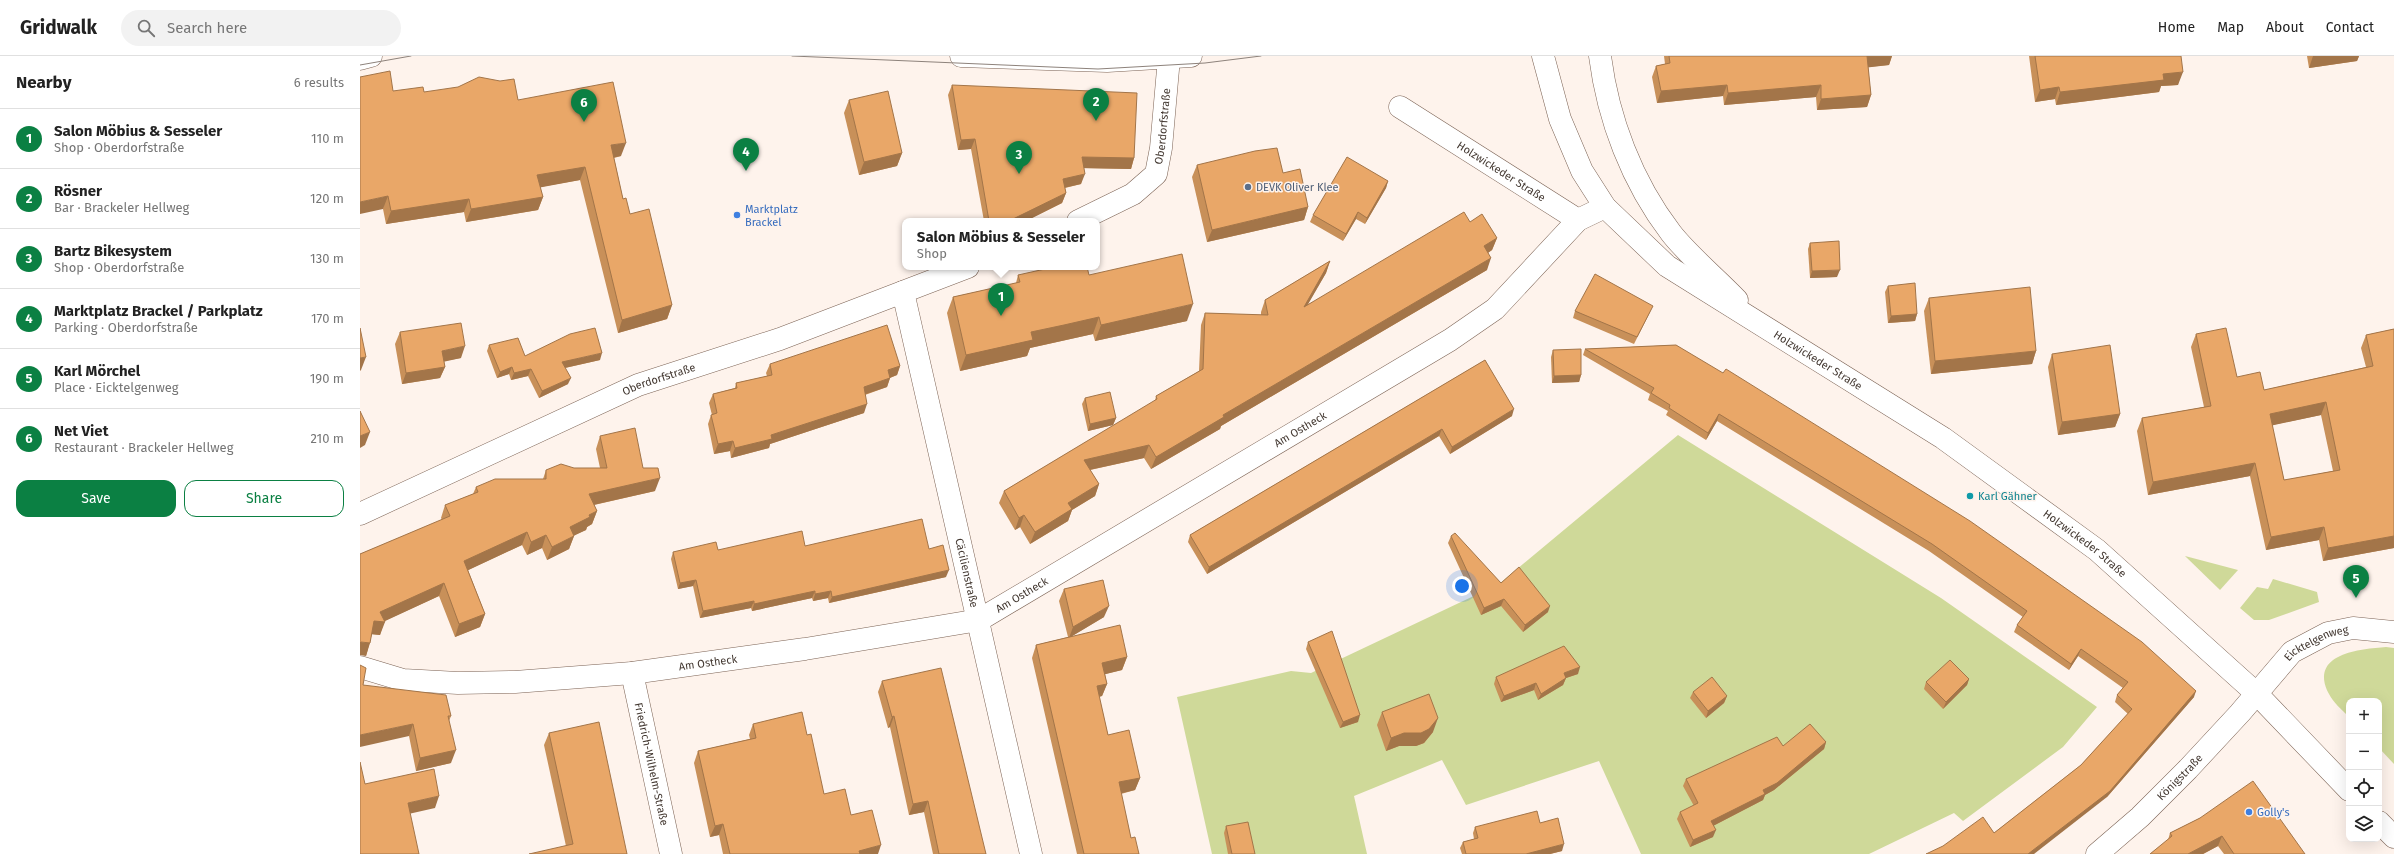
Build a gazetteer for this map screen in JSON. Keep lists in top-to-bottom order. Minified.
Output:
{"streets":{"street":["Oberdorfstraße","Holzwickeder Straße","Am Ostheck","Cäcilienstraße","Eicktelgenweg","Friedrich-Wilhelm-Straße","Königstraße"]},"crossings":[["Oberdorfstraße","Cäcilienstraße"],["Holzwickeder Straße","Am Ostheck"],["Holzwickeder Straße","Eicktelgenweg"],["Holzwickeder Straße","Königstraße"],["Am Ostheck","Cäcilienstraße"],["Am Ostheck","Friedrich-Wilhelm-Straße"],["Eicktelgenweg","Königstraße"]],"places":["DEVK Oliver Klee","Marktplatz Brackel","Karl Gähner","Golly's"],"page":{"header":"Gridwalk","search":"Search here","nav":["Home","Map","About","Contact"],"heading":["Nearby","6 results"],"pins":["2","6","4","3","1","5"],"list":[{"mark":"1","name":"Salon Möbius & Sesseler","note":"Shop · Oberdorfstraße","value":"110 m"},{"mark":"2","name":"Rösner","note":"Bar · Brackeler Hellweg","value":"120 m"},{"mark":"3","name":"Bartz Bikesystem","note":"Shop · Oberdorfstraße","value":"130 m"},{"mark":"4","name":"Marktplatz Brackel / Parkplatz","note":"Parking · Oberdorfstraße","value":"170 m"},{"mark":"5","name":"Karl Mörchel","note":"Place · Eicktelgenweg","value":"190 m"},{"mark":"6","name":"Net Viet","note":"Restaurant · Brackeler Hellweg","value":"210 m"}],"popup":["Salon Möbius & Sesseler","Shop"],"buttons":["Save","Share"],"map_buttons":["+","−"]}}
